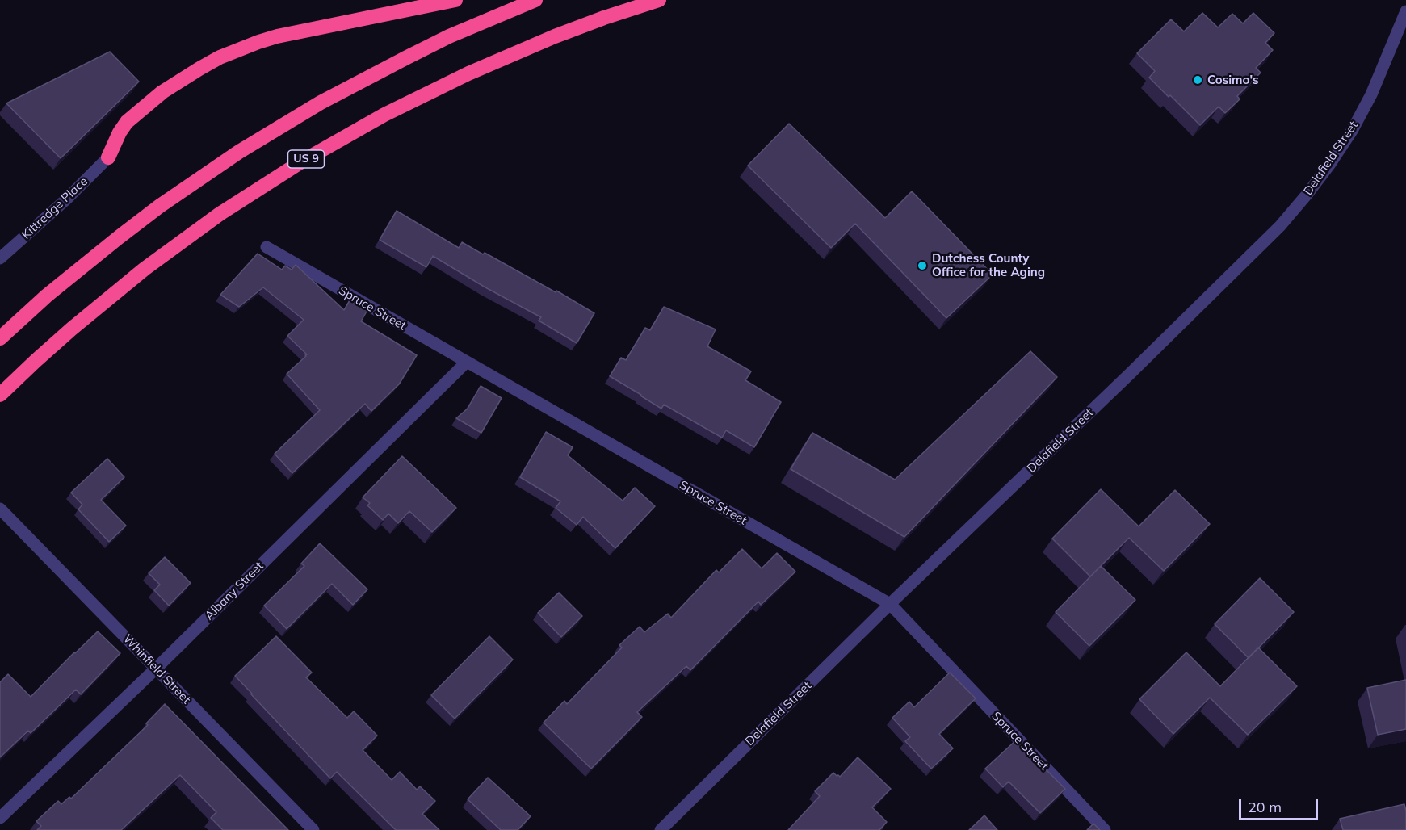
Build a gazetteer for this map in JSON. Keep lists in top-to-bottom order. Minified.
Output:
{"streets":{"highway":["US 9"],"street":["Delafield Street","Kittredge Place","Spruce Street","Albany Street","Whinfield Street"]},"crossings":[["Delafield Street","Spruce Street"],["Spruce Street","Albany Street"],["Albany Street","Whinfield Street"]],"places":["Cosimo's","Dutchess County Office for the Aging"],"scale_bar":"20 m"}
